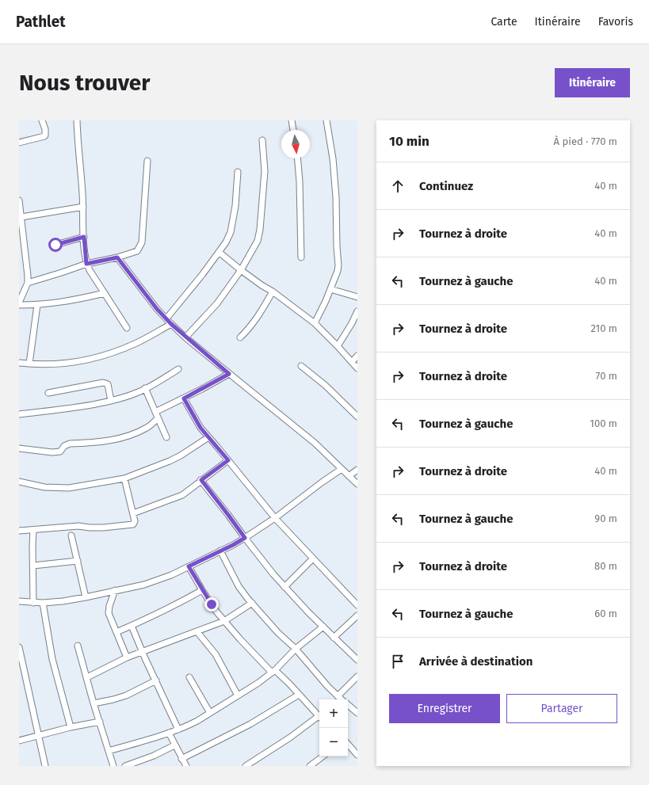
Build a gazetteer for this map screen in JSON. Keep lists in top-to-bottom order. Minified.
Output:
{"north":"bottom","page":{"header":"Pathlet","nav":["Carte","Itinéraire","Favoris"],"buttons":["Itinéraire",["Enregistrer","Partager"]],"title":"Nous trouver","heading":["10 min","À pied · 770 m"],"list":[["Continuez","40 m"],["Tournez à droite","40 m"],["Tournez à gauche","40 m"],["Tournez à droite","210 m"],["Tournez à droite","70 m"],["Tournez à gauche","100 m"],["Tournez à droite","40 m"],["Tournez à gauche","90 m"],["Tournez à droite","80 m"],["Tournez à gauche","60 m"],"Arrivée à destination"],"map_buttons":["+","−"]}}
